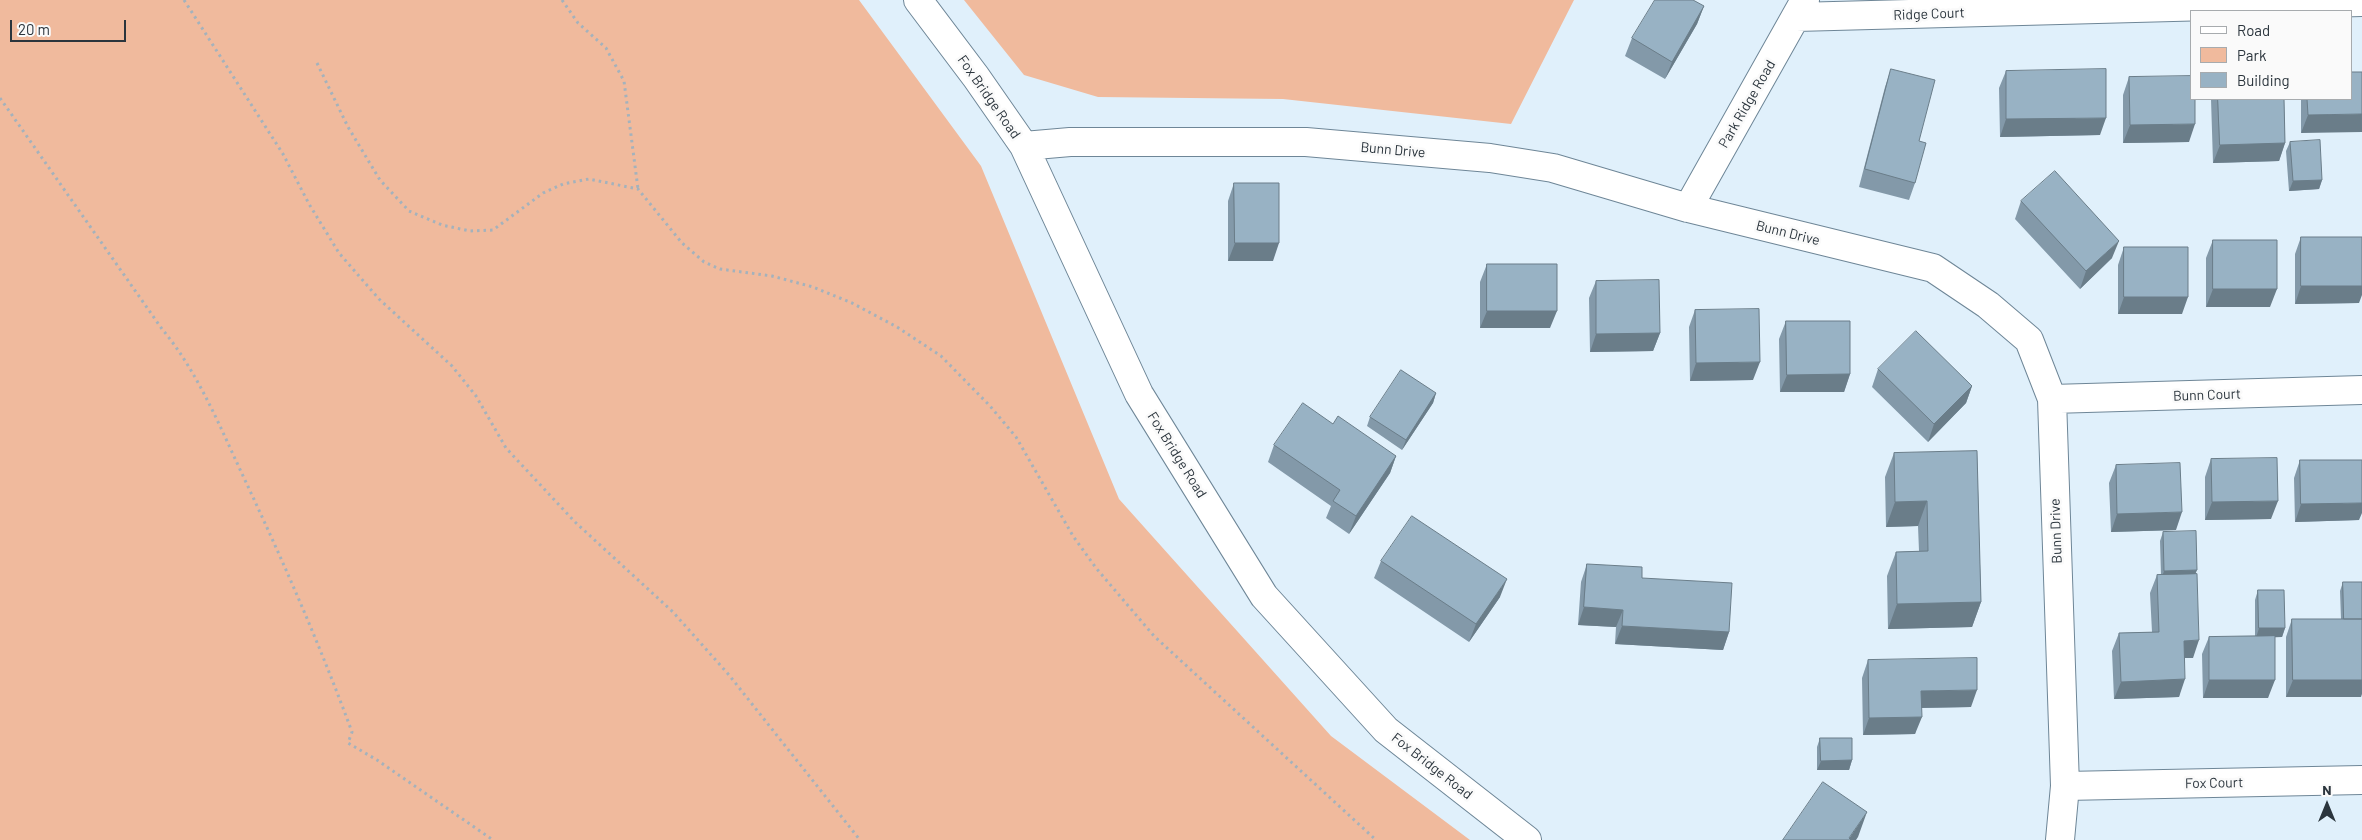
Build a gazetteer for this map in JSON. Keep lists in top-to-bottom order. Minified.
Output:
{"streets":{"street":["Ridge Court","Fox Bridge Road","Park Ridge Road","Bunn Drive","Bunn Court","Fox Court"]},"crossings":[["Ridge Court","Park Ridge Road"],["Fox Bridge Road","Bunn Drive"],["Park Ridge Road","Bunn Drive"],["Bunn Drive","Bunn Court"],["Bunn Drive","Fox Court"]],"legend":["Road","Park","Building"],"scale_bar":"20 m","north":"top"}
